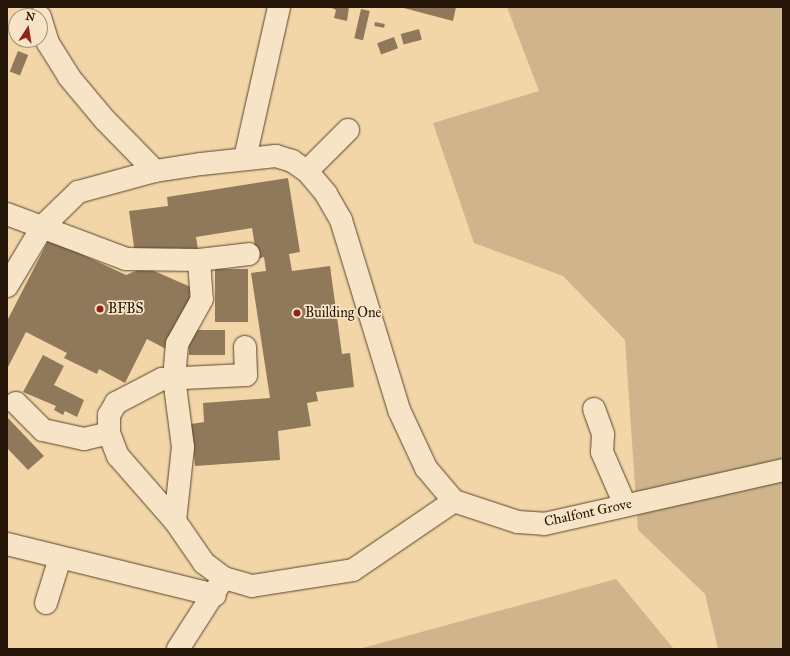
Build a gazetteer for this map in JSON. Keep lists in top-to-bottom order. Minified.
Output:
{"streets":{"street":["Chalfont Grove"]},"places":["BFBS","Building One"],"north":"top"}
